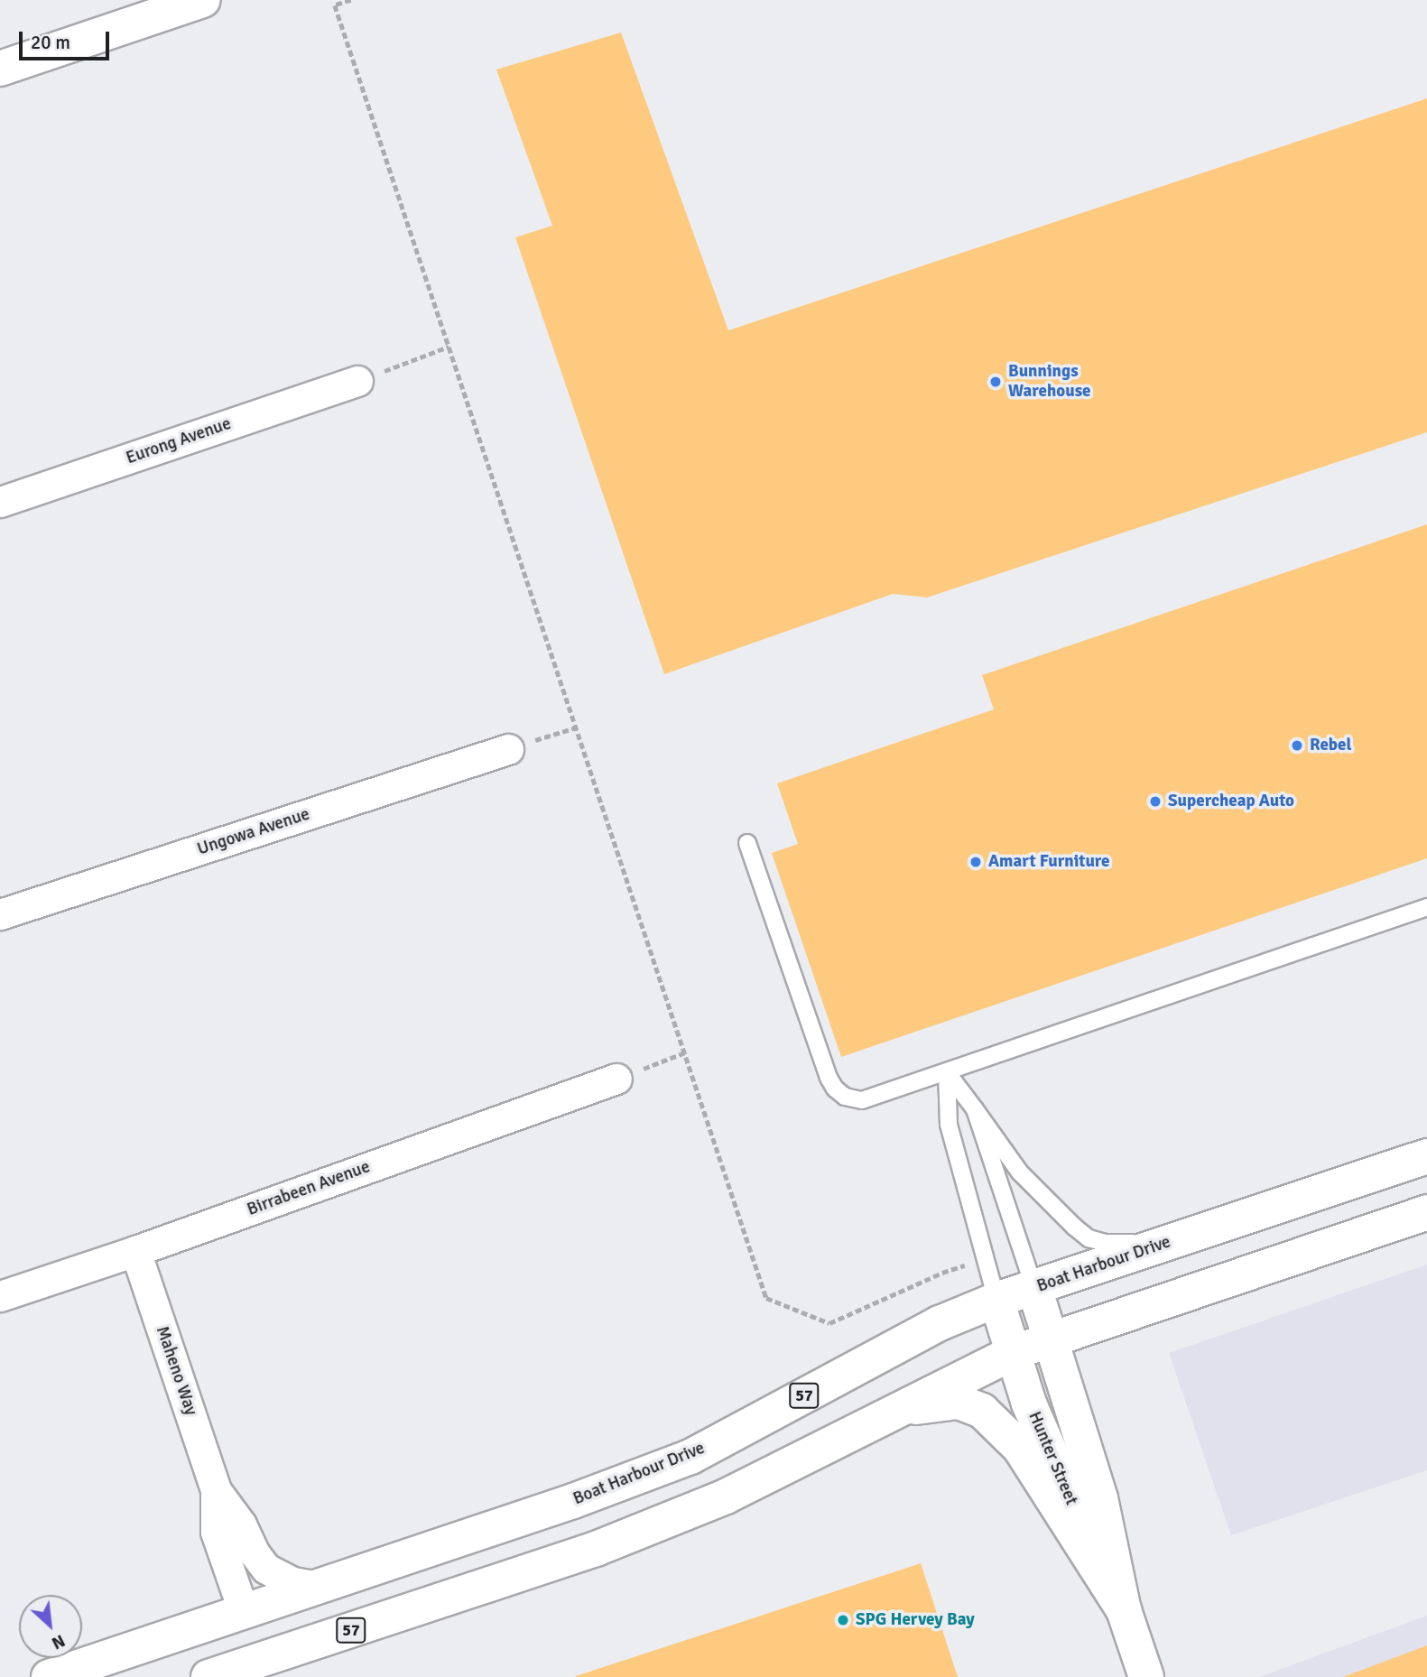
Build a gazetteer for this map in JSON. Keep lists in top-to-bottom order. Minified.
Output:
{"streets":{"main road":["Boat Harbour Drive","57","Hunter Street"],"street":["Eurong Avenue","Ungowa Avenue","Birrabeen Avenue","Maheno Way"]},"crossings":[["Birrabeen Avenue","Maheno Way"],["Boat Harbour Drive","Maheno Way"],["Boat Harbour Drive","Hunter Street"],["57","Hunter Street"]],"places":["Bunnings Warehouse","Rebel","Supercheap Auto","Amart Furniture","SPG Hervey Bay"],"scale_bar":"20 m","north":"bottom right"}
